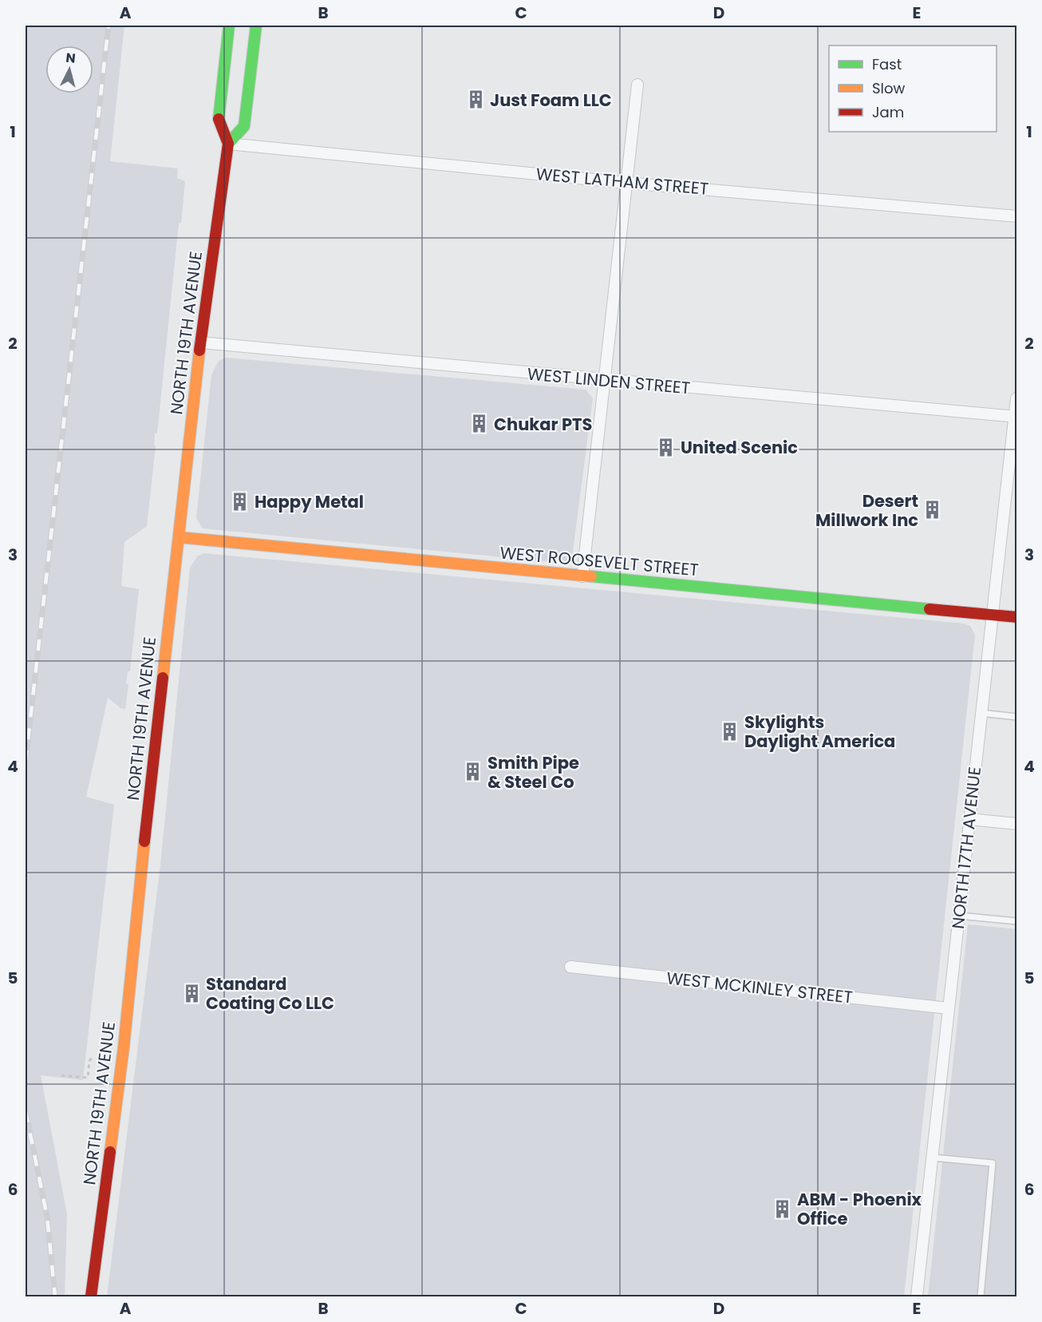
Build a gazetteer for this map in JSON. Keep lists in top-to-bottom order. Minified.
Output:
{"streets":{"main road":["NORTH 19TH AVENUE","WEST ROOSEVELT STREET"],"street":["WEST LATHAM STREET","WEST LINDEN STREET","NORTH 17TH AVENUE","WEST MCKINLEY STREET"]},"crossings":[["WEST LATHAM STREET","NORTH 19TH AVENUE"],["NORTH 19TH AVENUE","WEST LINDEN STREET"],["NORTH 19TH AVENUE","WEST ROOSEVELT STREET"],["WEST LINDEN STREET","NORTH 17TH AVENUE"],["WEST ROOSEVELT STREET","NORTH 17TH AVENUE"],["NORTH 17TH AVENUE","WEST MCKINLEY STREET"]],"places":{"building":["Just Foam LLC","Chukar PTS","United Scenic","Happy Metal","Desert Millwork Inc","Skylights Daylight America","Smith Pipe & Steel Co","Standard Coating Co LLC","ABM - Phoenix Office"]},"legend":["Fast","Slow","Jam"],"north":"top","grid":{"columns":["A","B","C","D","E"],"rows":["1","2","3","4","5","6"]}}
